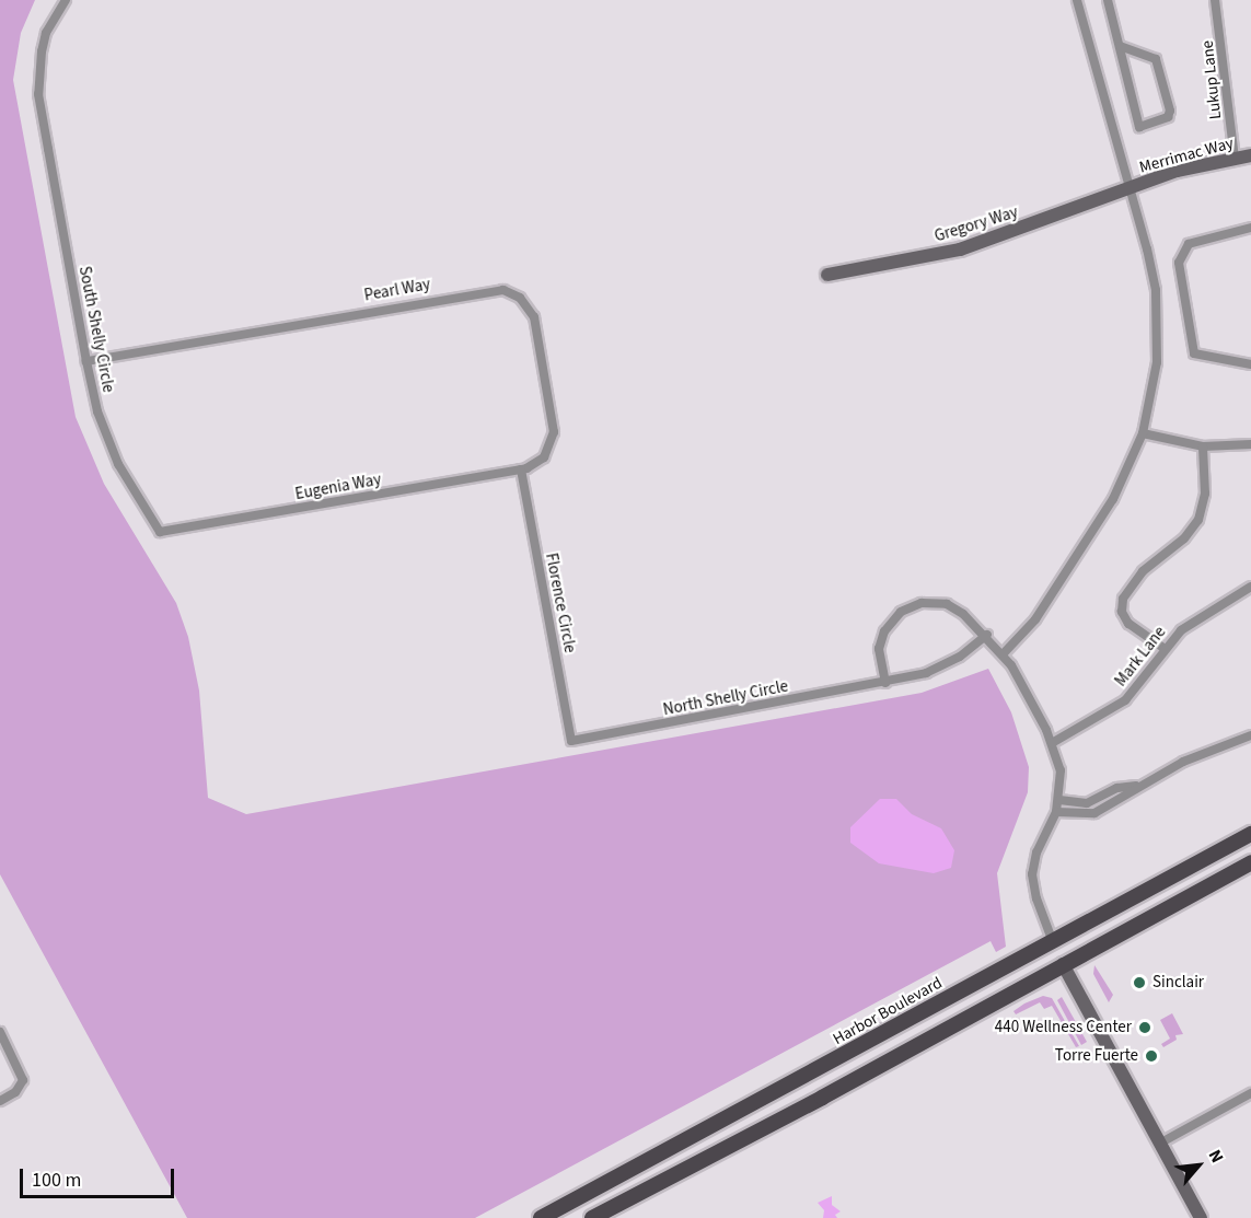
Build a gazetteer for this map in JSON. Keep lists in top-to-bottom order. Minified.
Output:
{"streets":{"main road":["Harbor Boulevard"],"street":["Lukup Lane","Merrimac Way","Gregory Way","Pearl Way","South Shelly Circle","Eugenia Way","Florence Circle","Mark Lane","North Shelly Circle"]},"crossings":[["Lukup Lane","Merrimac Way"],["Merrimac Way","Gregory Way"],["Pearl Way","South Shelly Circle"],["Pearl Way","Eugenia Way"],["Pearl Way","Florence Circle"],["South Shelly Circle","Eugenia Way"],["Eugenia Way","Florence Circle"],["Florence Circle","North Shelly Circle"]],"places":["Sinclair","440 Wellness Center","Torre Fuerte"],"scale_bar":"100 m","north":"top right"}
